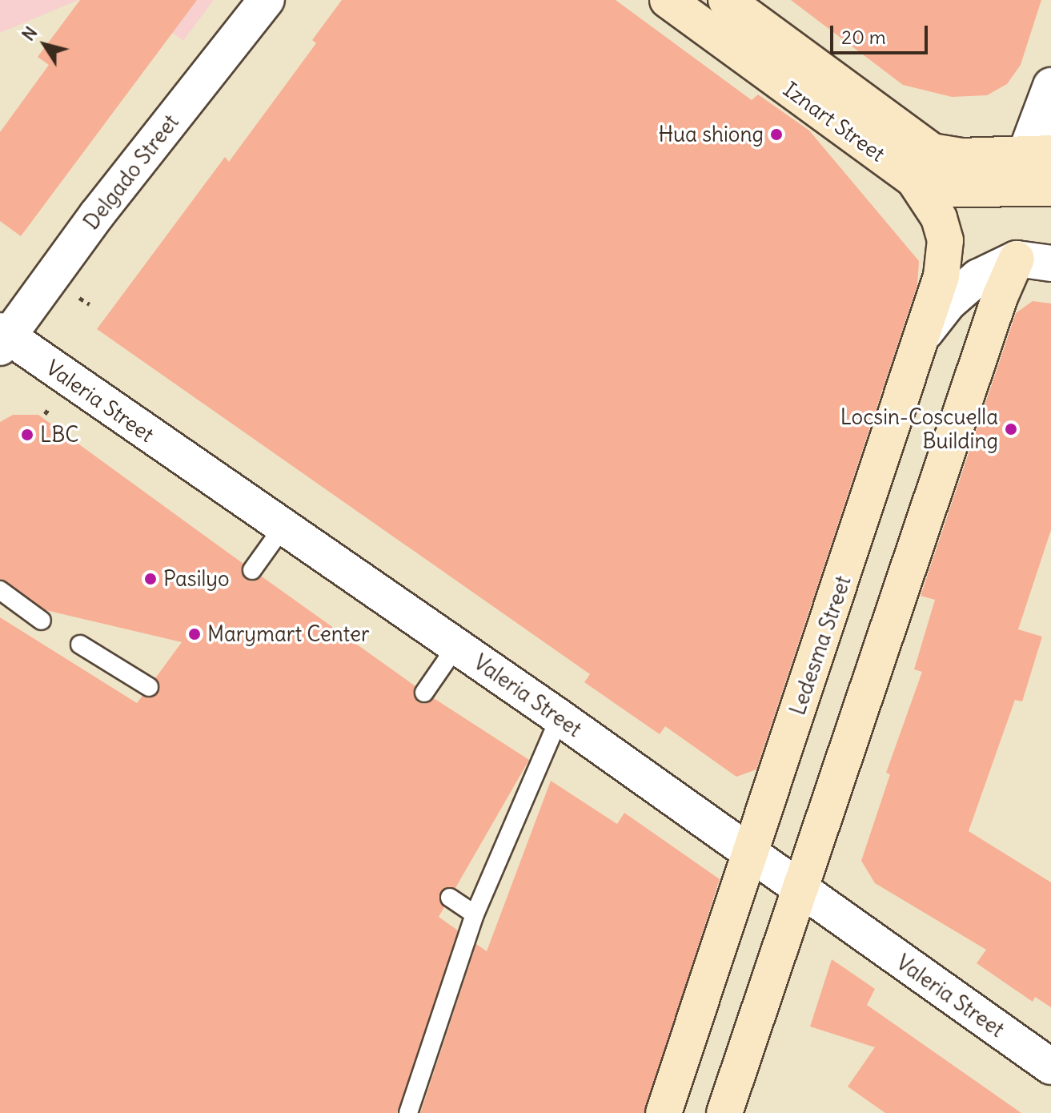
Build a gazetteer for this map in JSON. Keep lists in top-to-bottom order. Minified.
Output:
{"streets":{"main road":["Iznart Street","Ledesma Street"],"street":["Delgado Street","Valeria Street"]},"crossings":[["Iznart Street","Ledesma Street"],["Delgado Street","Valeria Street"],["Valeria Street","Ledesma Street"]],"places":["Hua shiong","Locsin-Coscuella Building","LBC","Pasilyo","Marymart Center"],"scale_bar":"20 m","north":"top left"}
